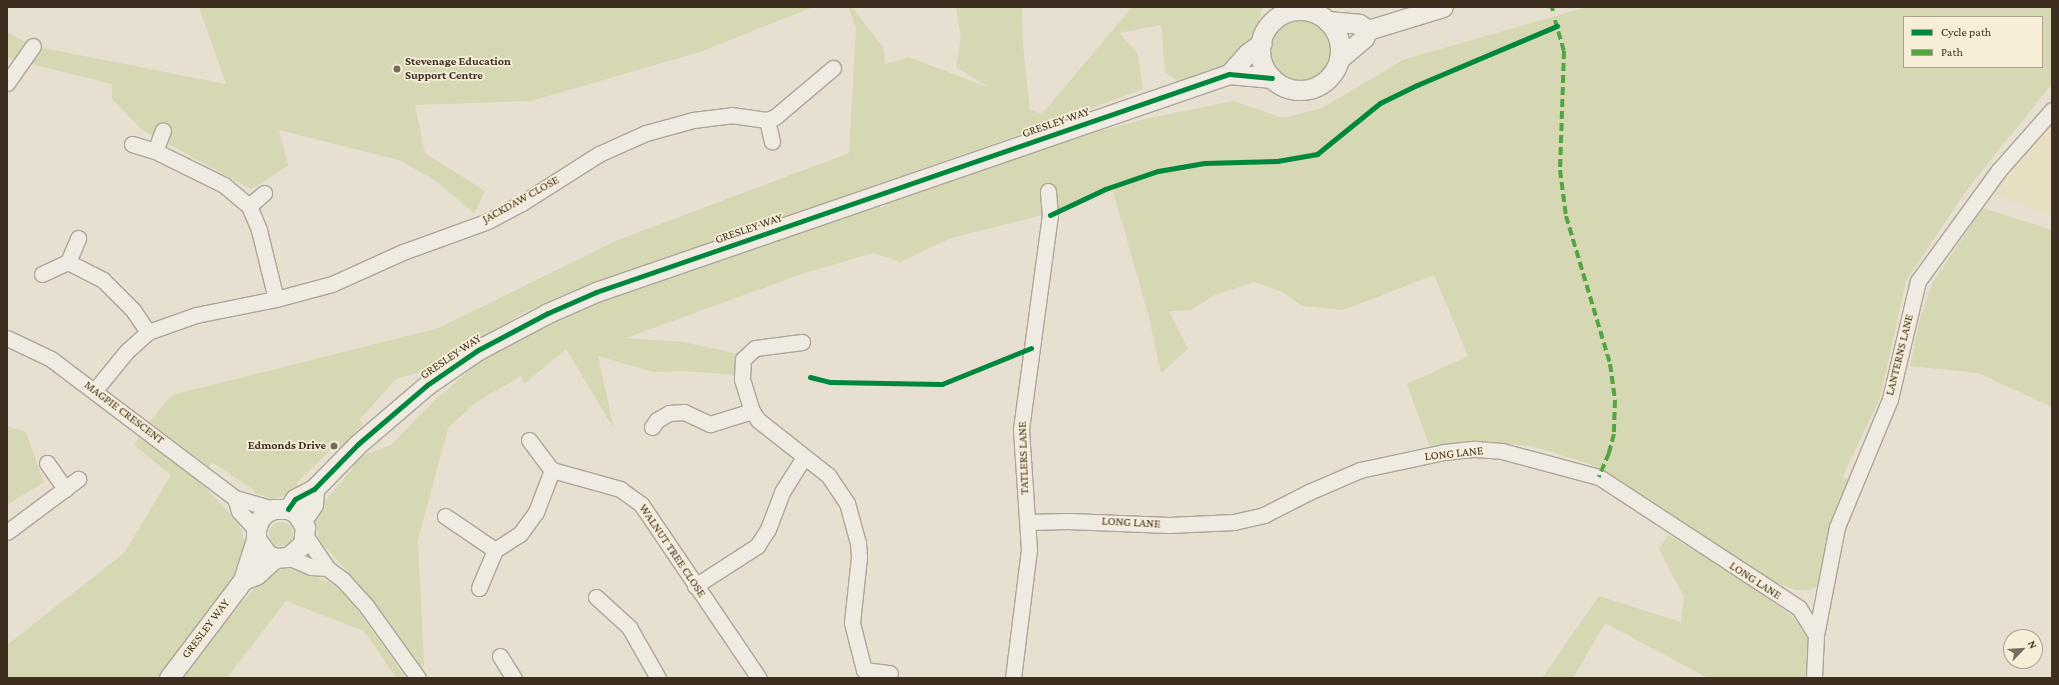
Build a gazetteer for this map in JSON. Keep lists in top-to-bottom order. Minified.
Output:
{"streets":{"street":["GRESLEY WAY","JACKDAW CLOSE","LANTERNS LANE","MAGPIE CRESCENT","LONG LANE","TATLERS LANE","WALNUT TREE CLOSE"]},"crossings":[["GRESLEY WAY","MAGPIE CRESCENT"],["JACKDAW CLOSE","MAGPIE CRESCENT"],["LANTERNS LANE","LONG LANE"],["LONG LANE","TATLERS LANE"]],"places":["Stevenage Education Support Centre","Edmonds Drive"],"legend":["Cycle path","Path"],"north":"top right"}
